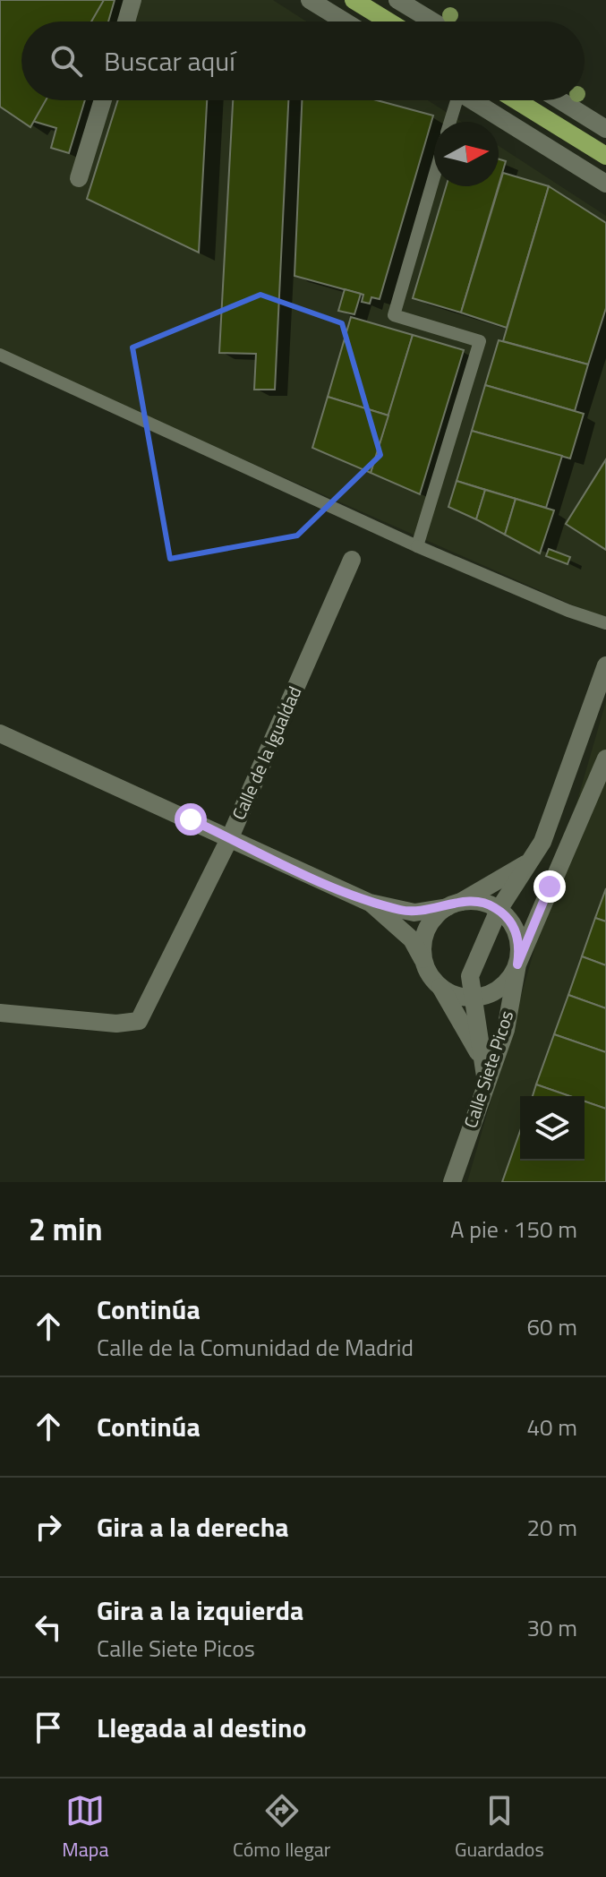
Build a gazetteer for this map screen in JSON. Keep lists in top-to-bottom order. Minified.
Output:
{"streets":{"street":["Calle de la Igualdad","Calle Siete Picos"]},"north":"right","page":{"search":"Buscar aquí","heading":["2 min","A pie · 150 m"],"list":[["Continúa","Calle de la Comunidad de Madrid","60 m"],["Continúa","40 m"],["Gira a la derecha","20 m"],["Gira a la izquierda","Calle Siete Picos","30 m"],"Llegada al destino"],"nav":["Mapa","Cómo llegar","Guardados"]}}
